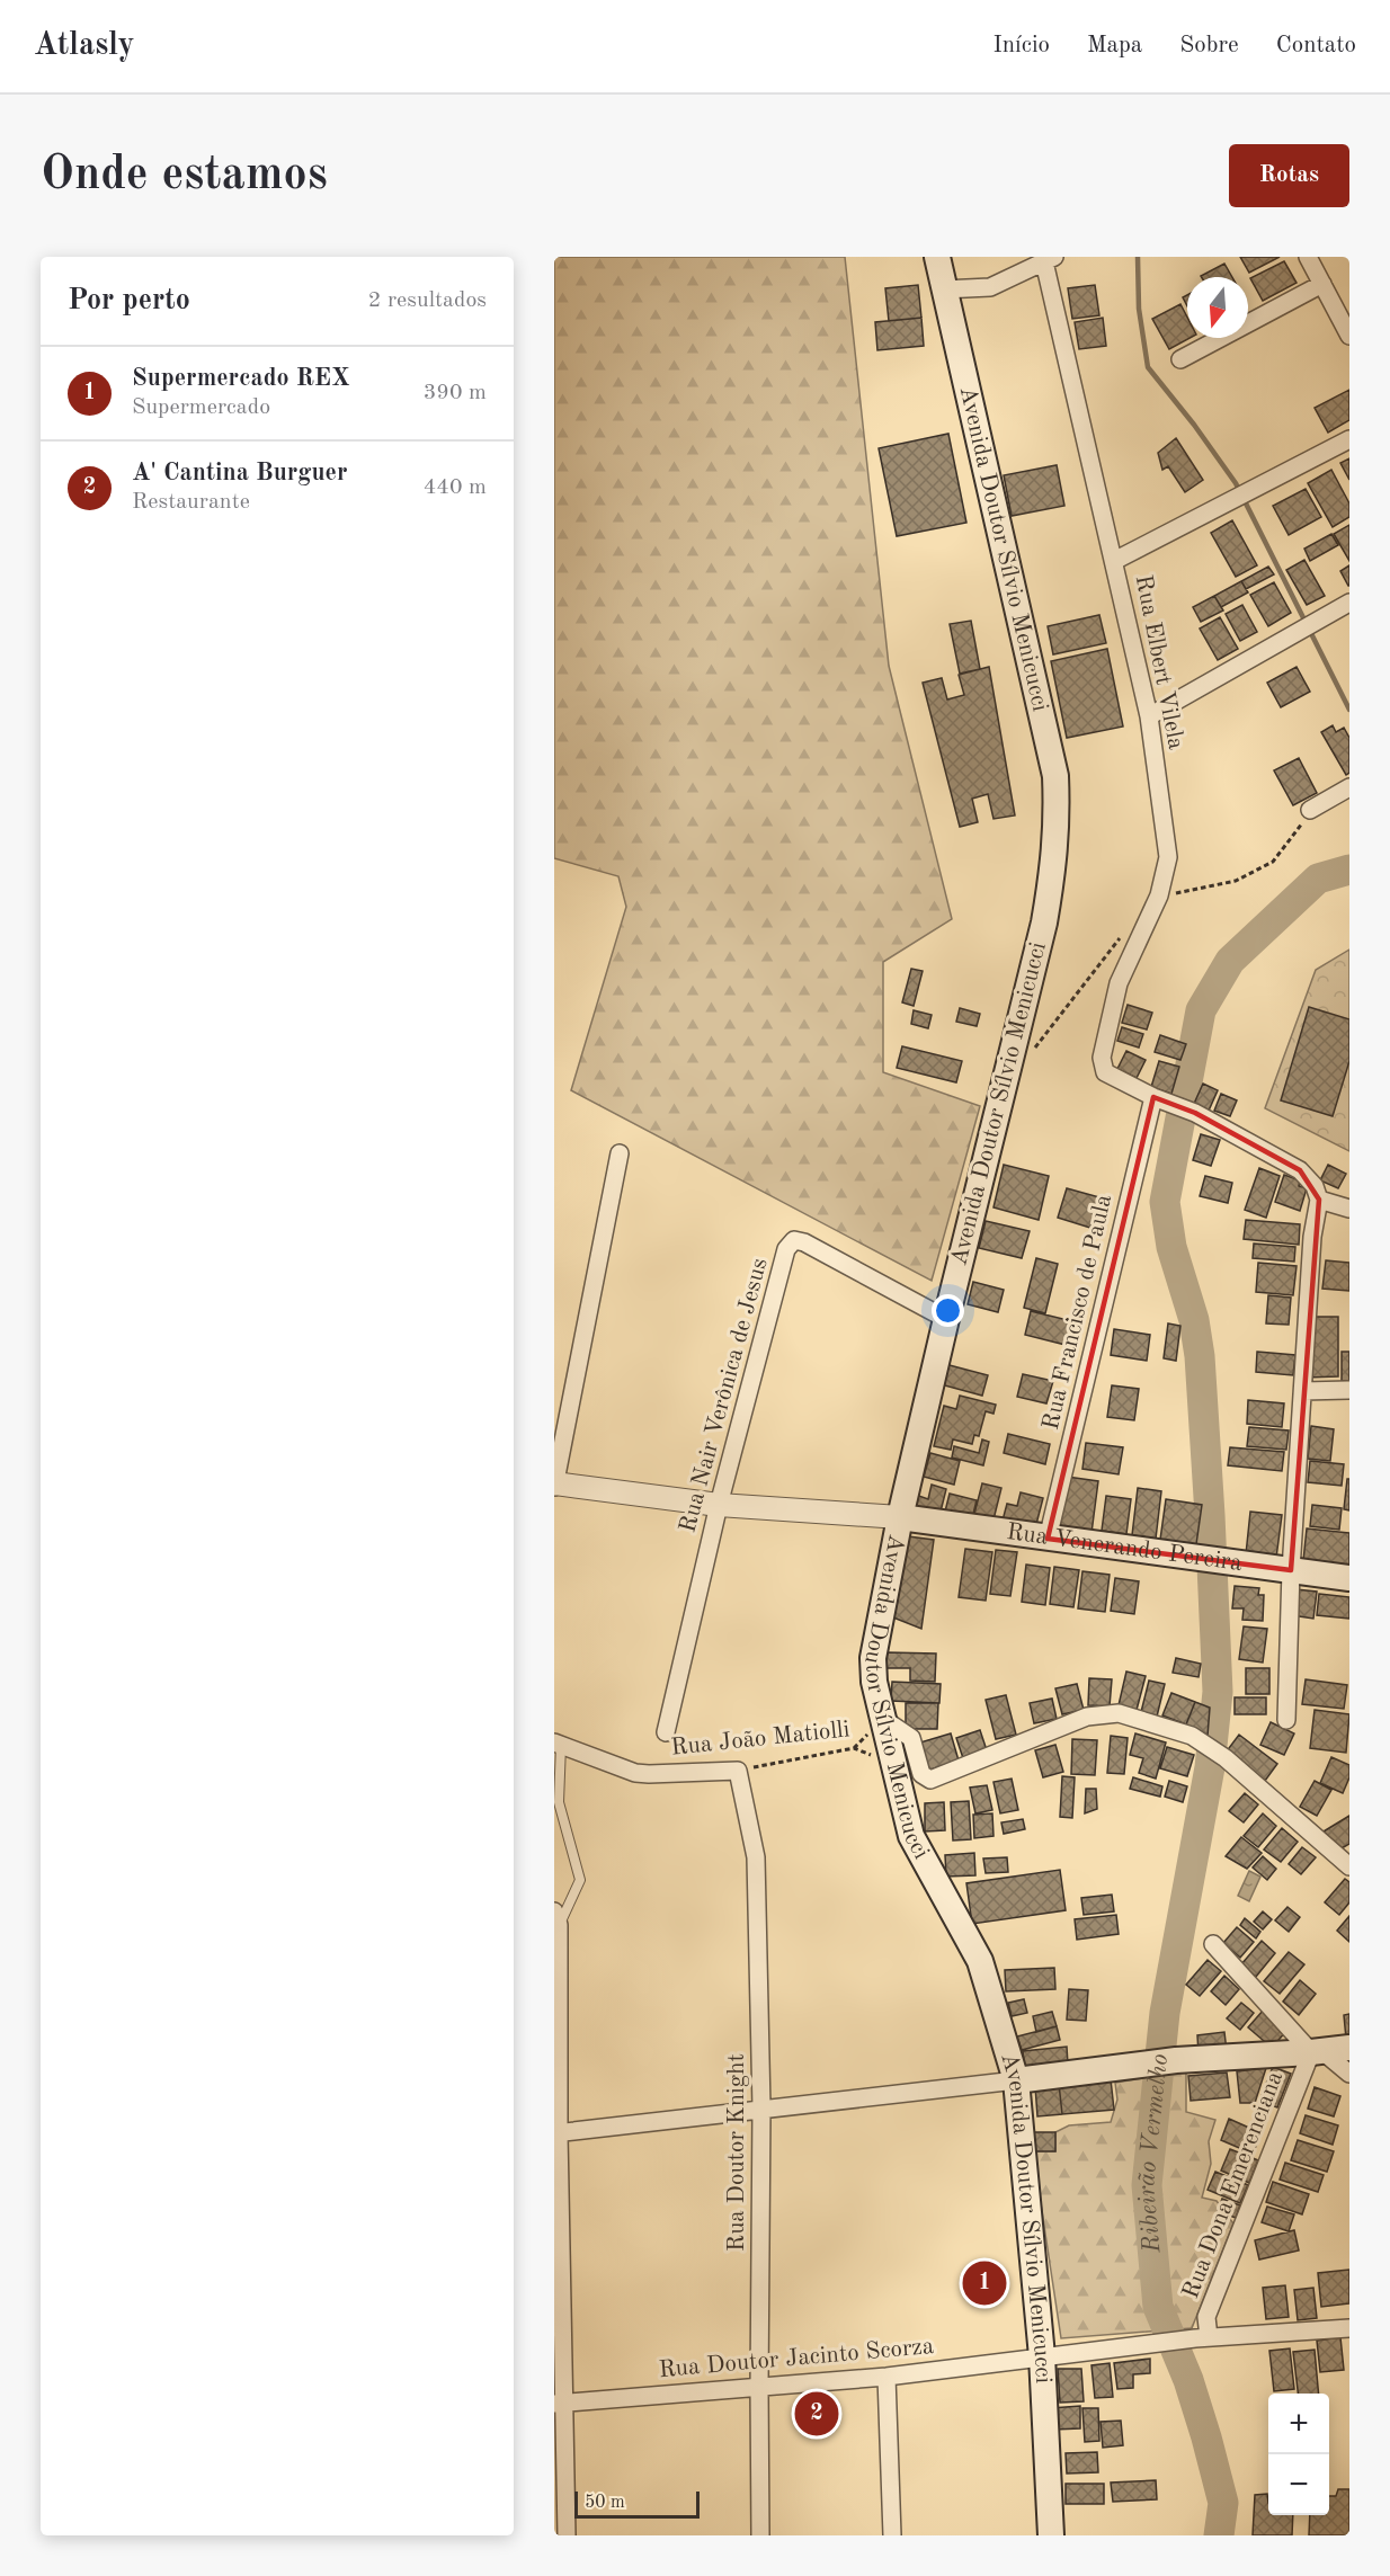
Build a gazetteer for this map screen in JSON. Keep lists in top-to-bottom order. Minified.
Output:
{"streets":{"main road":["Avenida Doutor Sílvio Menicucci","Rua Venerando Pereira"],"street":["Rua Elbert Vilela","Rua Francisco de Paula","Rua Nair Verônica de Jesus","Rua João Matiolli","Rua Doutor Knight","Rua Dona Emerenciana","Rua Doutor Jacinto Scorza"]},"crossings":[["Avenida Doutor Sílvio Menicucci","Rua Nair Verônica de Jesus"],["Avenida Doutor Sílvio Menicucci","Rua Venerando Pereira"],["Avenida Doutor Sílvio Menicucci","Rua João Matiolli"],["Avenida Doutor Sílvio Menicucci","Rua Doutor Jacinto Scorza"],["Rua Elbert Vilela","Rua Francisco de Paula"],["Rua Francisco de Paula","Rua Venerando Pereira"],["Rua João Matiolli","Rua Doutor Knight"],["Rua Doutor Knight","Rua Doutor Jacinto Scorza"],["Rua Dona Emerenciana","Rua Doutor Jacinto Scorza"]],"water":["Ribeirão Vermelho"],"scale_bar":"50 m","north":"bottom","page":{"header":"Atlasly","nav":["Início","Mapa","Sobre","Contato"],"buttons":"Rotas","title":"Onde estamos","heading":["Por perto","2 resultados"],"list":[{"mark":"1","name":"Supermercado REX","note":"Supermercado","value":"390 m"},{"mark":"2","name":"A' Cantina Burguer","note":"Restaurante","value":"440 m"}],"pins":["1","2"],"map_buttons":["+","−"],"scale":"50 m"}}
